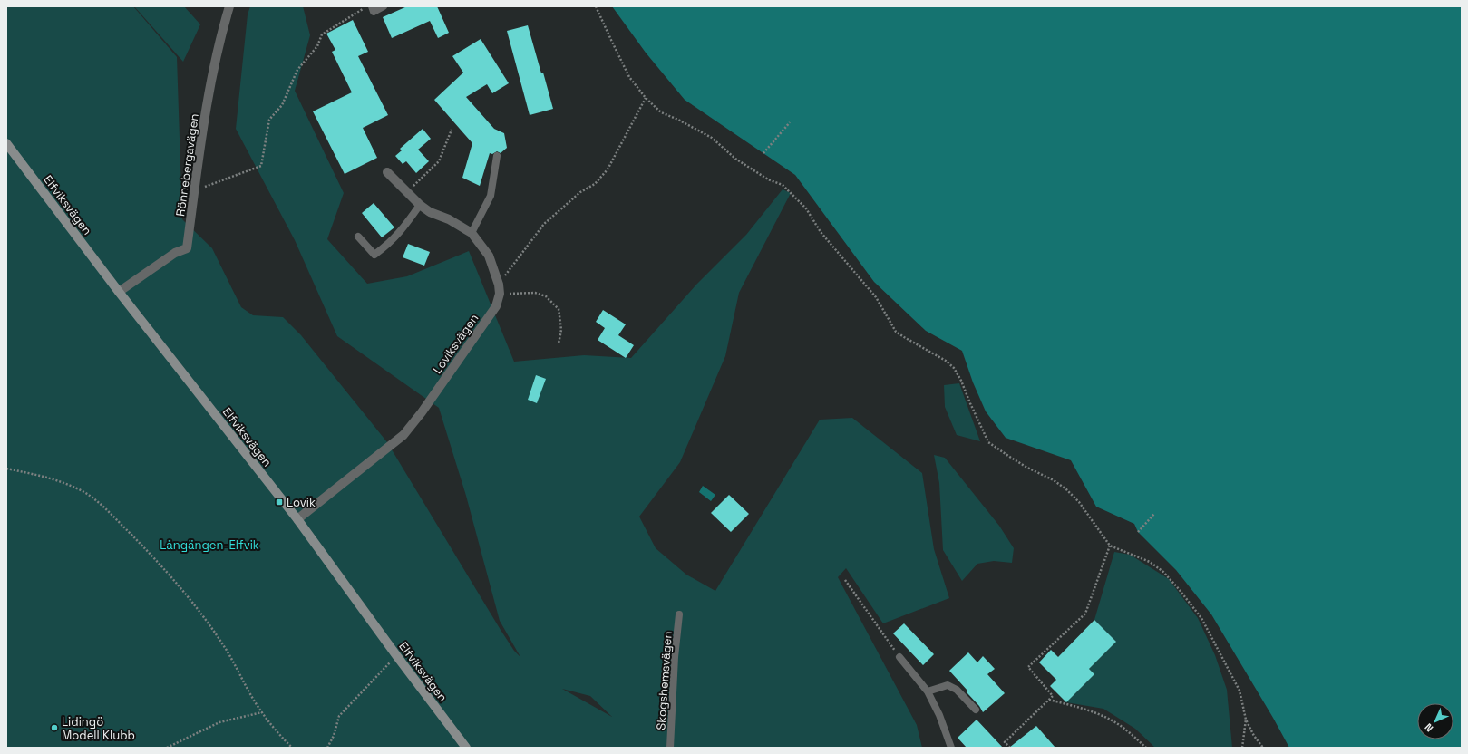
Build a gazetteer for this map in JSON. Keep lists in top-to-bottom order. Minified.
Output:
{"streets":{"street":["Rönnebergavägen","Elfviksvägen","Loviksvägen"],"lane":["Skogshemsvägen"]},"crossings":[["Rönnebergavägen","Elfviksvägen"],["Elfviksvägen","Loviksvägen"]],"parks":["Långängen-Elfvik"],"places":{"transit":["Lovik"],"other":["Lidingö Modell Klubb"]},"north":"bottom left"}
